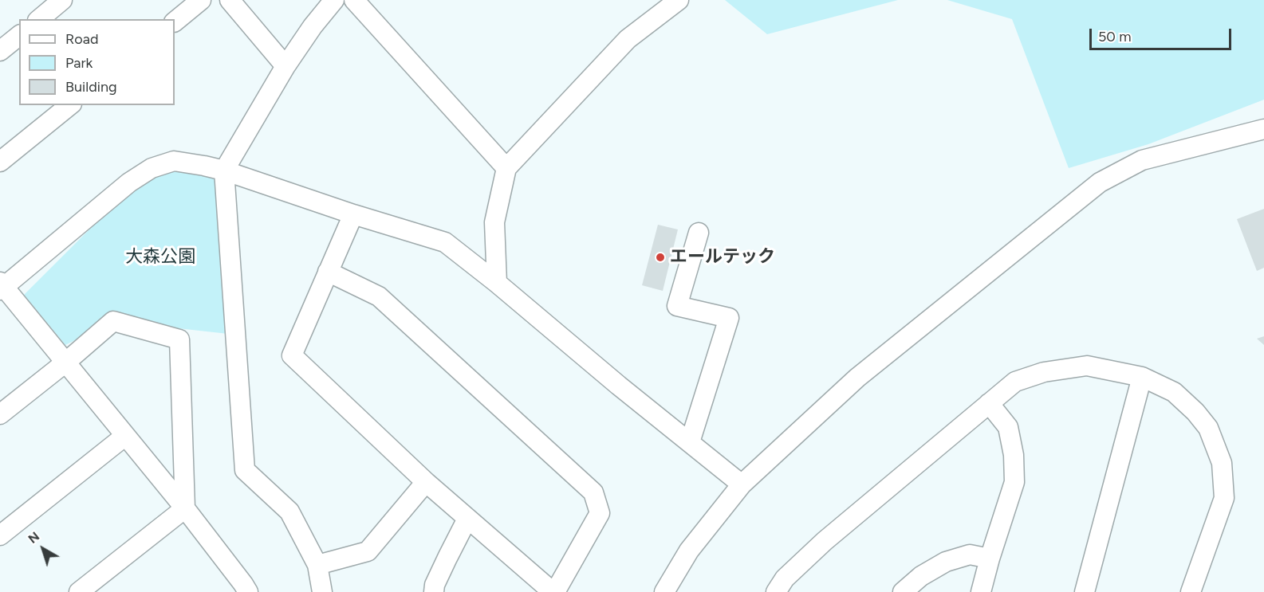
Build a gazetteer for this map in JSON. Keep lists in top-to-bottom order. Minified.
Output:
{"parks":["大森公園"],"places":["エールテック"],"legend":["Road","Park","Building"],"scale_bar":"50 m","north":"top left"}
